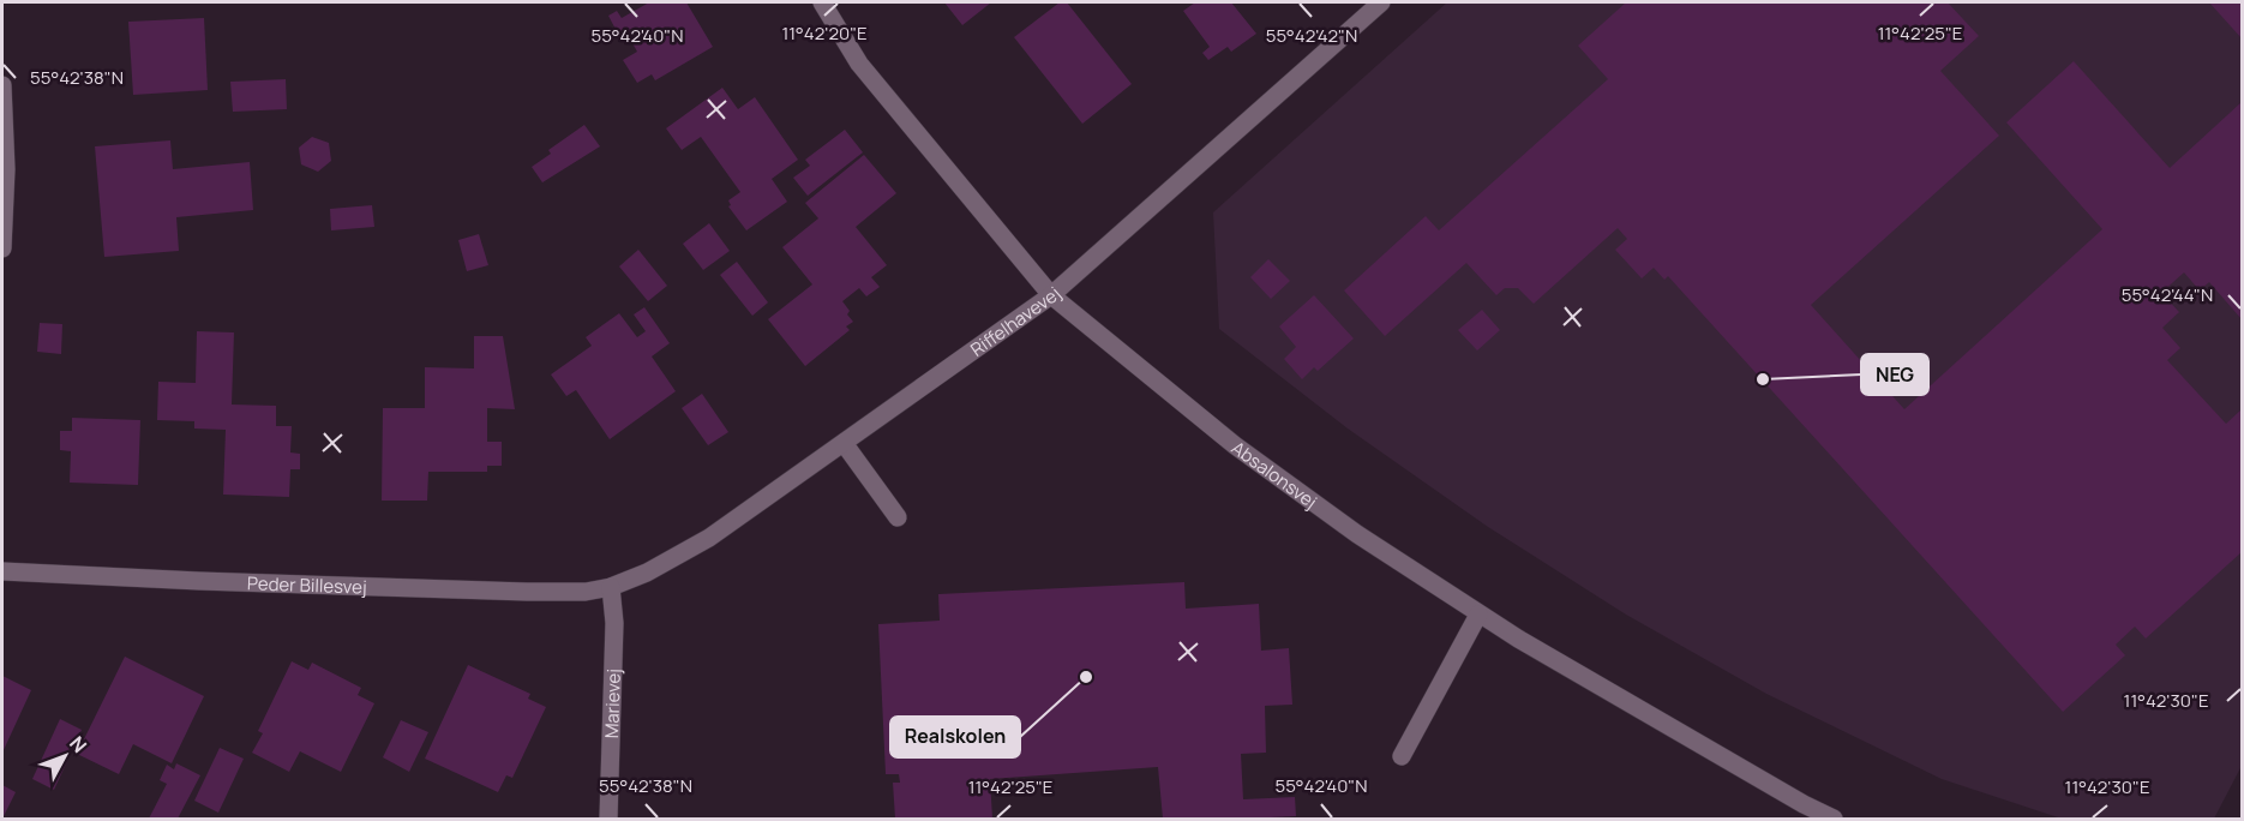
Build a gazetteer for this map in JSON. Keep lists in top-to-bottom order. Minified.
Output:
{"streets":{"street":["Riffelhavevej","Absalonsvej","Peder Billesvej","Marievej"]},"crossings":[["Riffelhavevej","Absalonsvej"],["Riffelhavevej","Peder Billesvej"],["Riffelhavevej","Marievej"],["Peder Billesvej","Marievej"]],"places":["NEG","Realskolen"],"north":"top right","coordinates":["11°42'20\"E","11°42'25\"E","55°42'40\"N","55°42'42\"N","55°42'38\"N","55°42'44\"N","11°42'30\"E"]}
